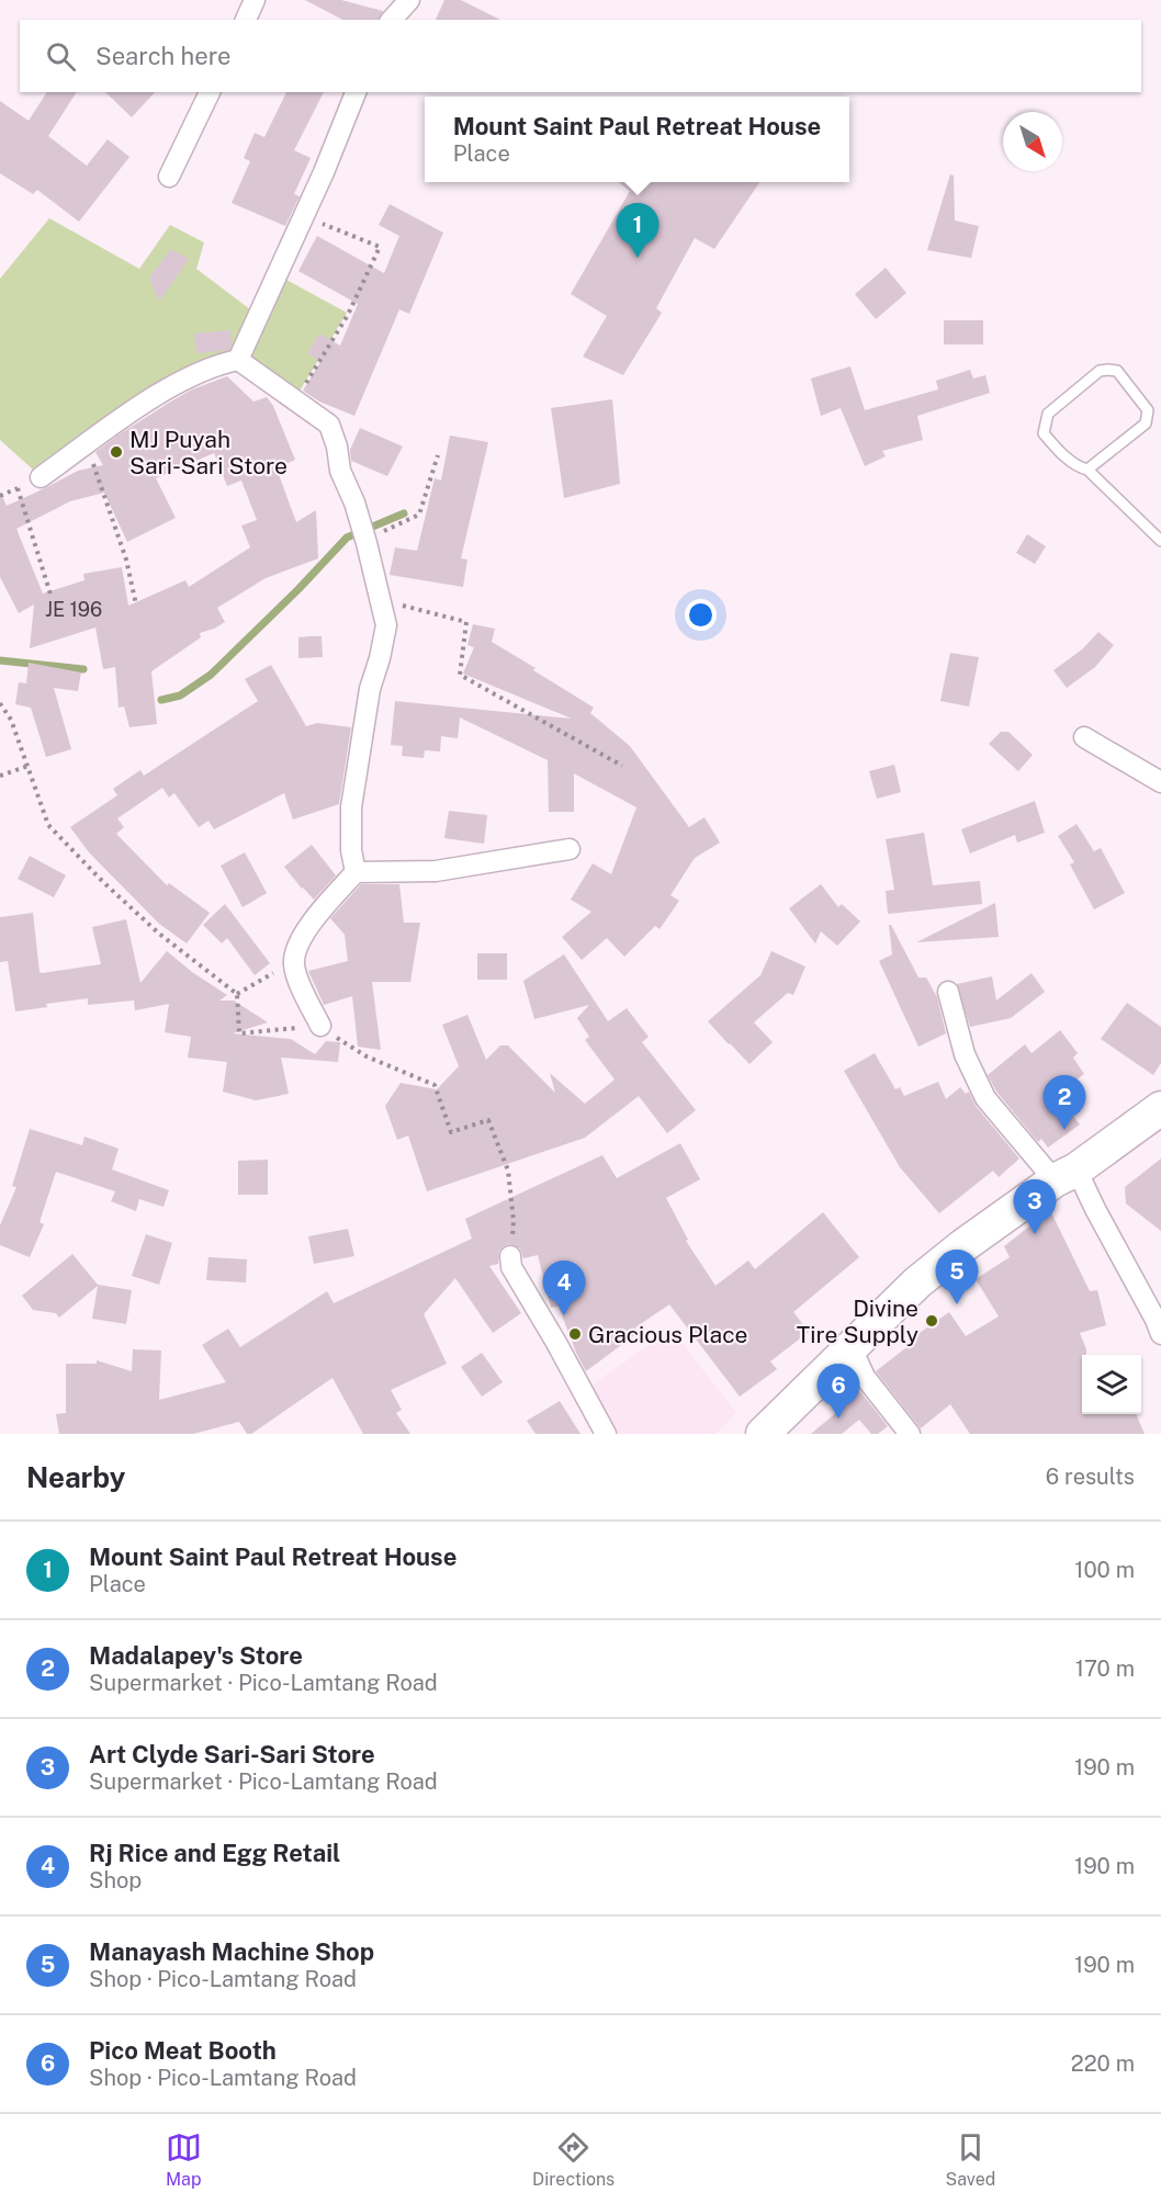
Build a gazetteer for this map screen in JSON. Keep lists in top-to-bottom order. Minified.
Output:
{"places":["MJ Puyah Sari-Sari Store","Divine Tire Supply","Gracious Place"],"house_numbers":["JE 196"],"north":"bottom right","page":{"search":"Search here","popup":["Mount Saint Paul Retreat House","Place"],"pins":["1","2","3","5","4","6"],"heading":["Nearby","6 results"],"list":[{"mark":"1","name":"Mount Saint Paul Retreat House","note":"Place","value":"100 m"},{"mark":"2","name":"Madalapey's Store","note":"Supermarket · Pico-Lamtang Road","value":"170 m"},{"mark":"3","name":"Art Clyde Sari-Sari Store","note":"Supermarket · Pico-Lamtang Road","value":"190 m"},{"mark":"4","name":"Rj Rice and Egg Retail","note":"Shop","value":"190 m"},{"mark":"5","name":"Manayash Machine Shop","note":"Shop · Pico-Lamtang Road","value":"190 m"},{"mark":"6","name":"Pico Meat Booth","note":"Shop · Pico-Lamtang Road","value":"220 m"}],"nav":["Map","Directions","Saved"]}}
